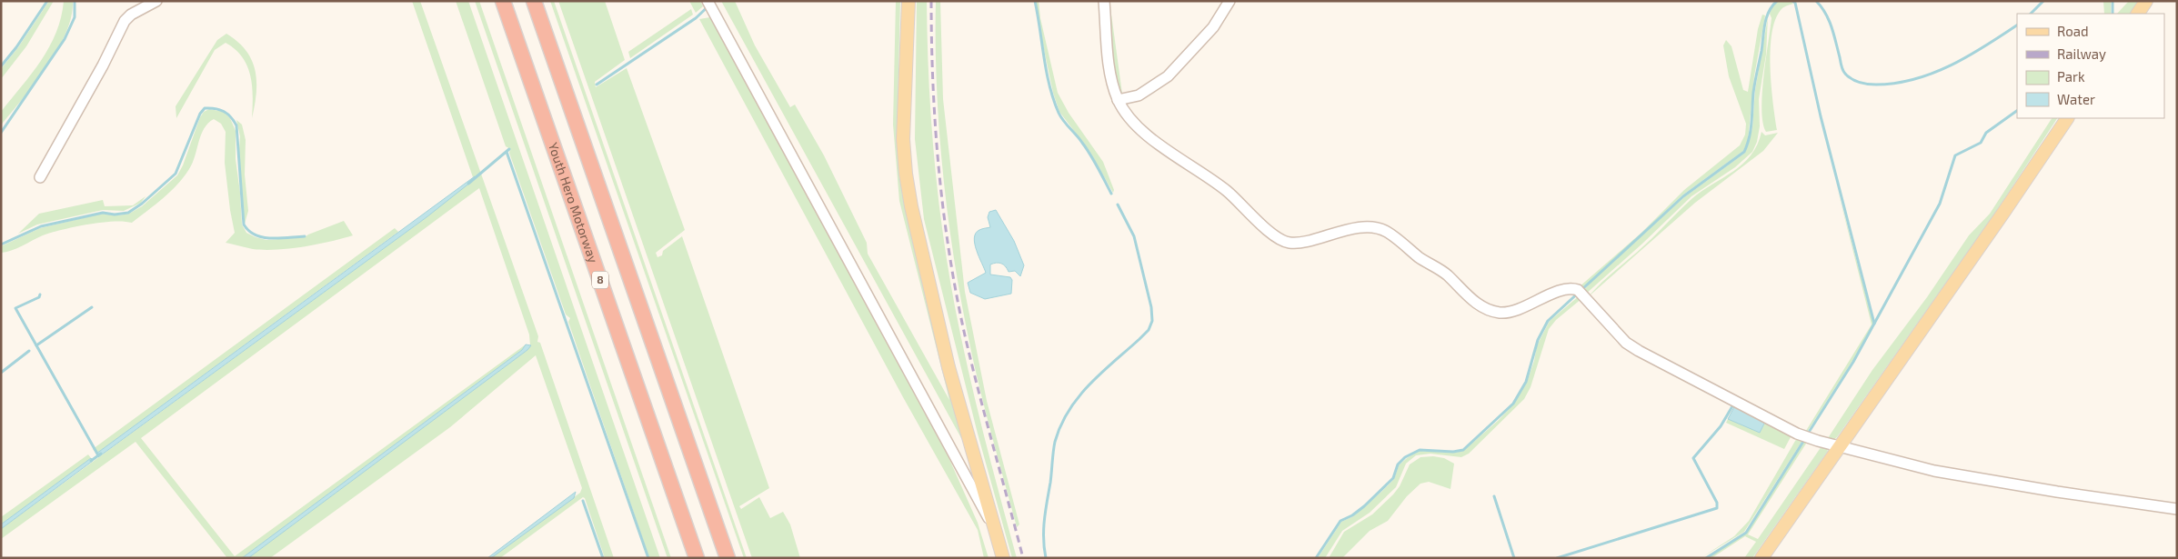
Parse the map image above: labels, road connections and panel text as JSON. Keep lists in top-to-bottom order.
{
  "streets": {
    "highway": ["Youth Hero Motorway", "8"]
  },
  "legend": [
    "Road",
    "Railway",
    "Park",
    "Water"
  ]
}
